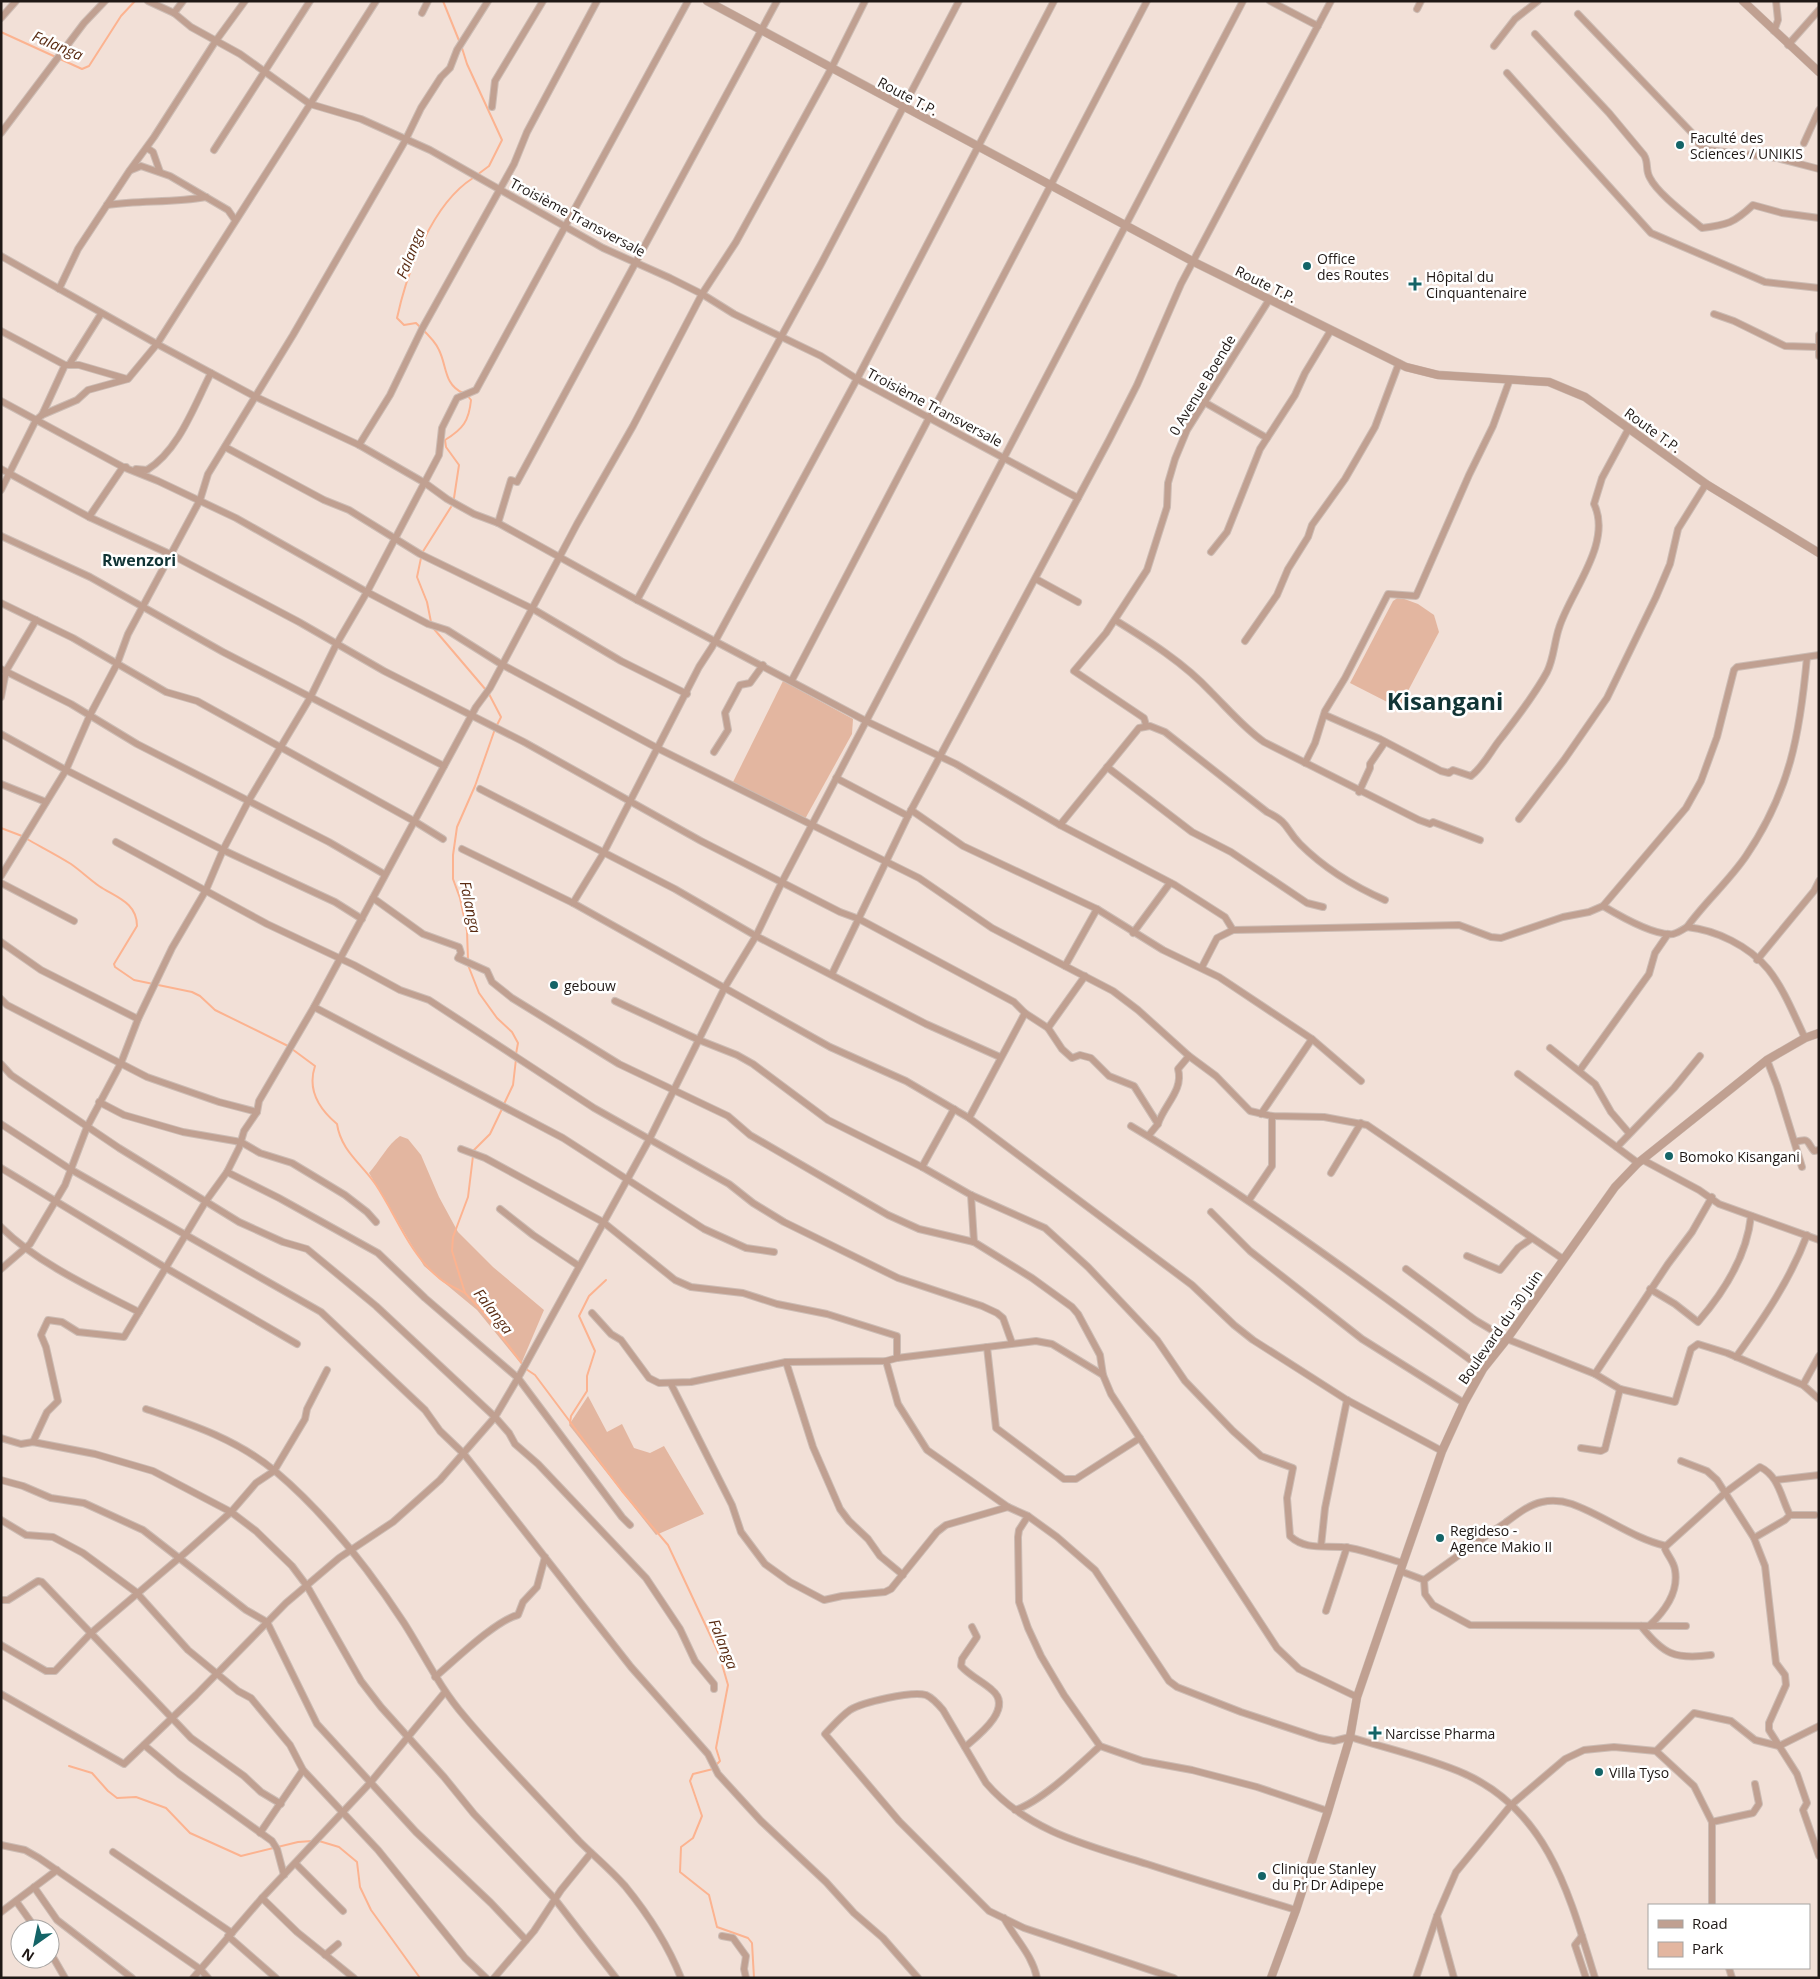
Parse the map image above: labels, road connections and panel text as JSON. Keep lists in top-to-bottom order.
{
  "streets": {
    "street": [
      "Route T.P.",
      "Troisième Transversale",
      "0 Avenue Boende",
      "Boulevard du 30 Juin"
    ]
  },
  "crossings": [
    ["Route T.P.", "0 Avenue Boende"]
  ],
  "districts": ["Rwenzori", "Kisangani"],
  "water": ["Falanga"],
  "places": {
    "other": [
      "Faculté des Sciences / UNIKIS",
      "Office des Routes",
      "gebouw",
      "Bomoko Kisangani",
      "Regideso - Agence Makio II",
      "Villa Tyso",
      "Clinique Stanley du Pr Dr Adipepe"
    ],
    "health": ["Hôpital du Cinquantenaire", "Narcisse Pharma"]
  },
  "legend": ["Road", "Park"],
  "north": "bottom left"
}
